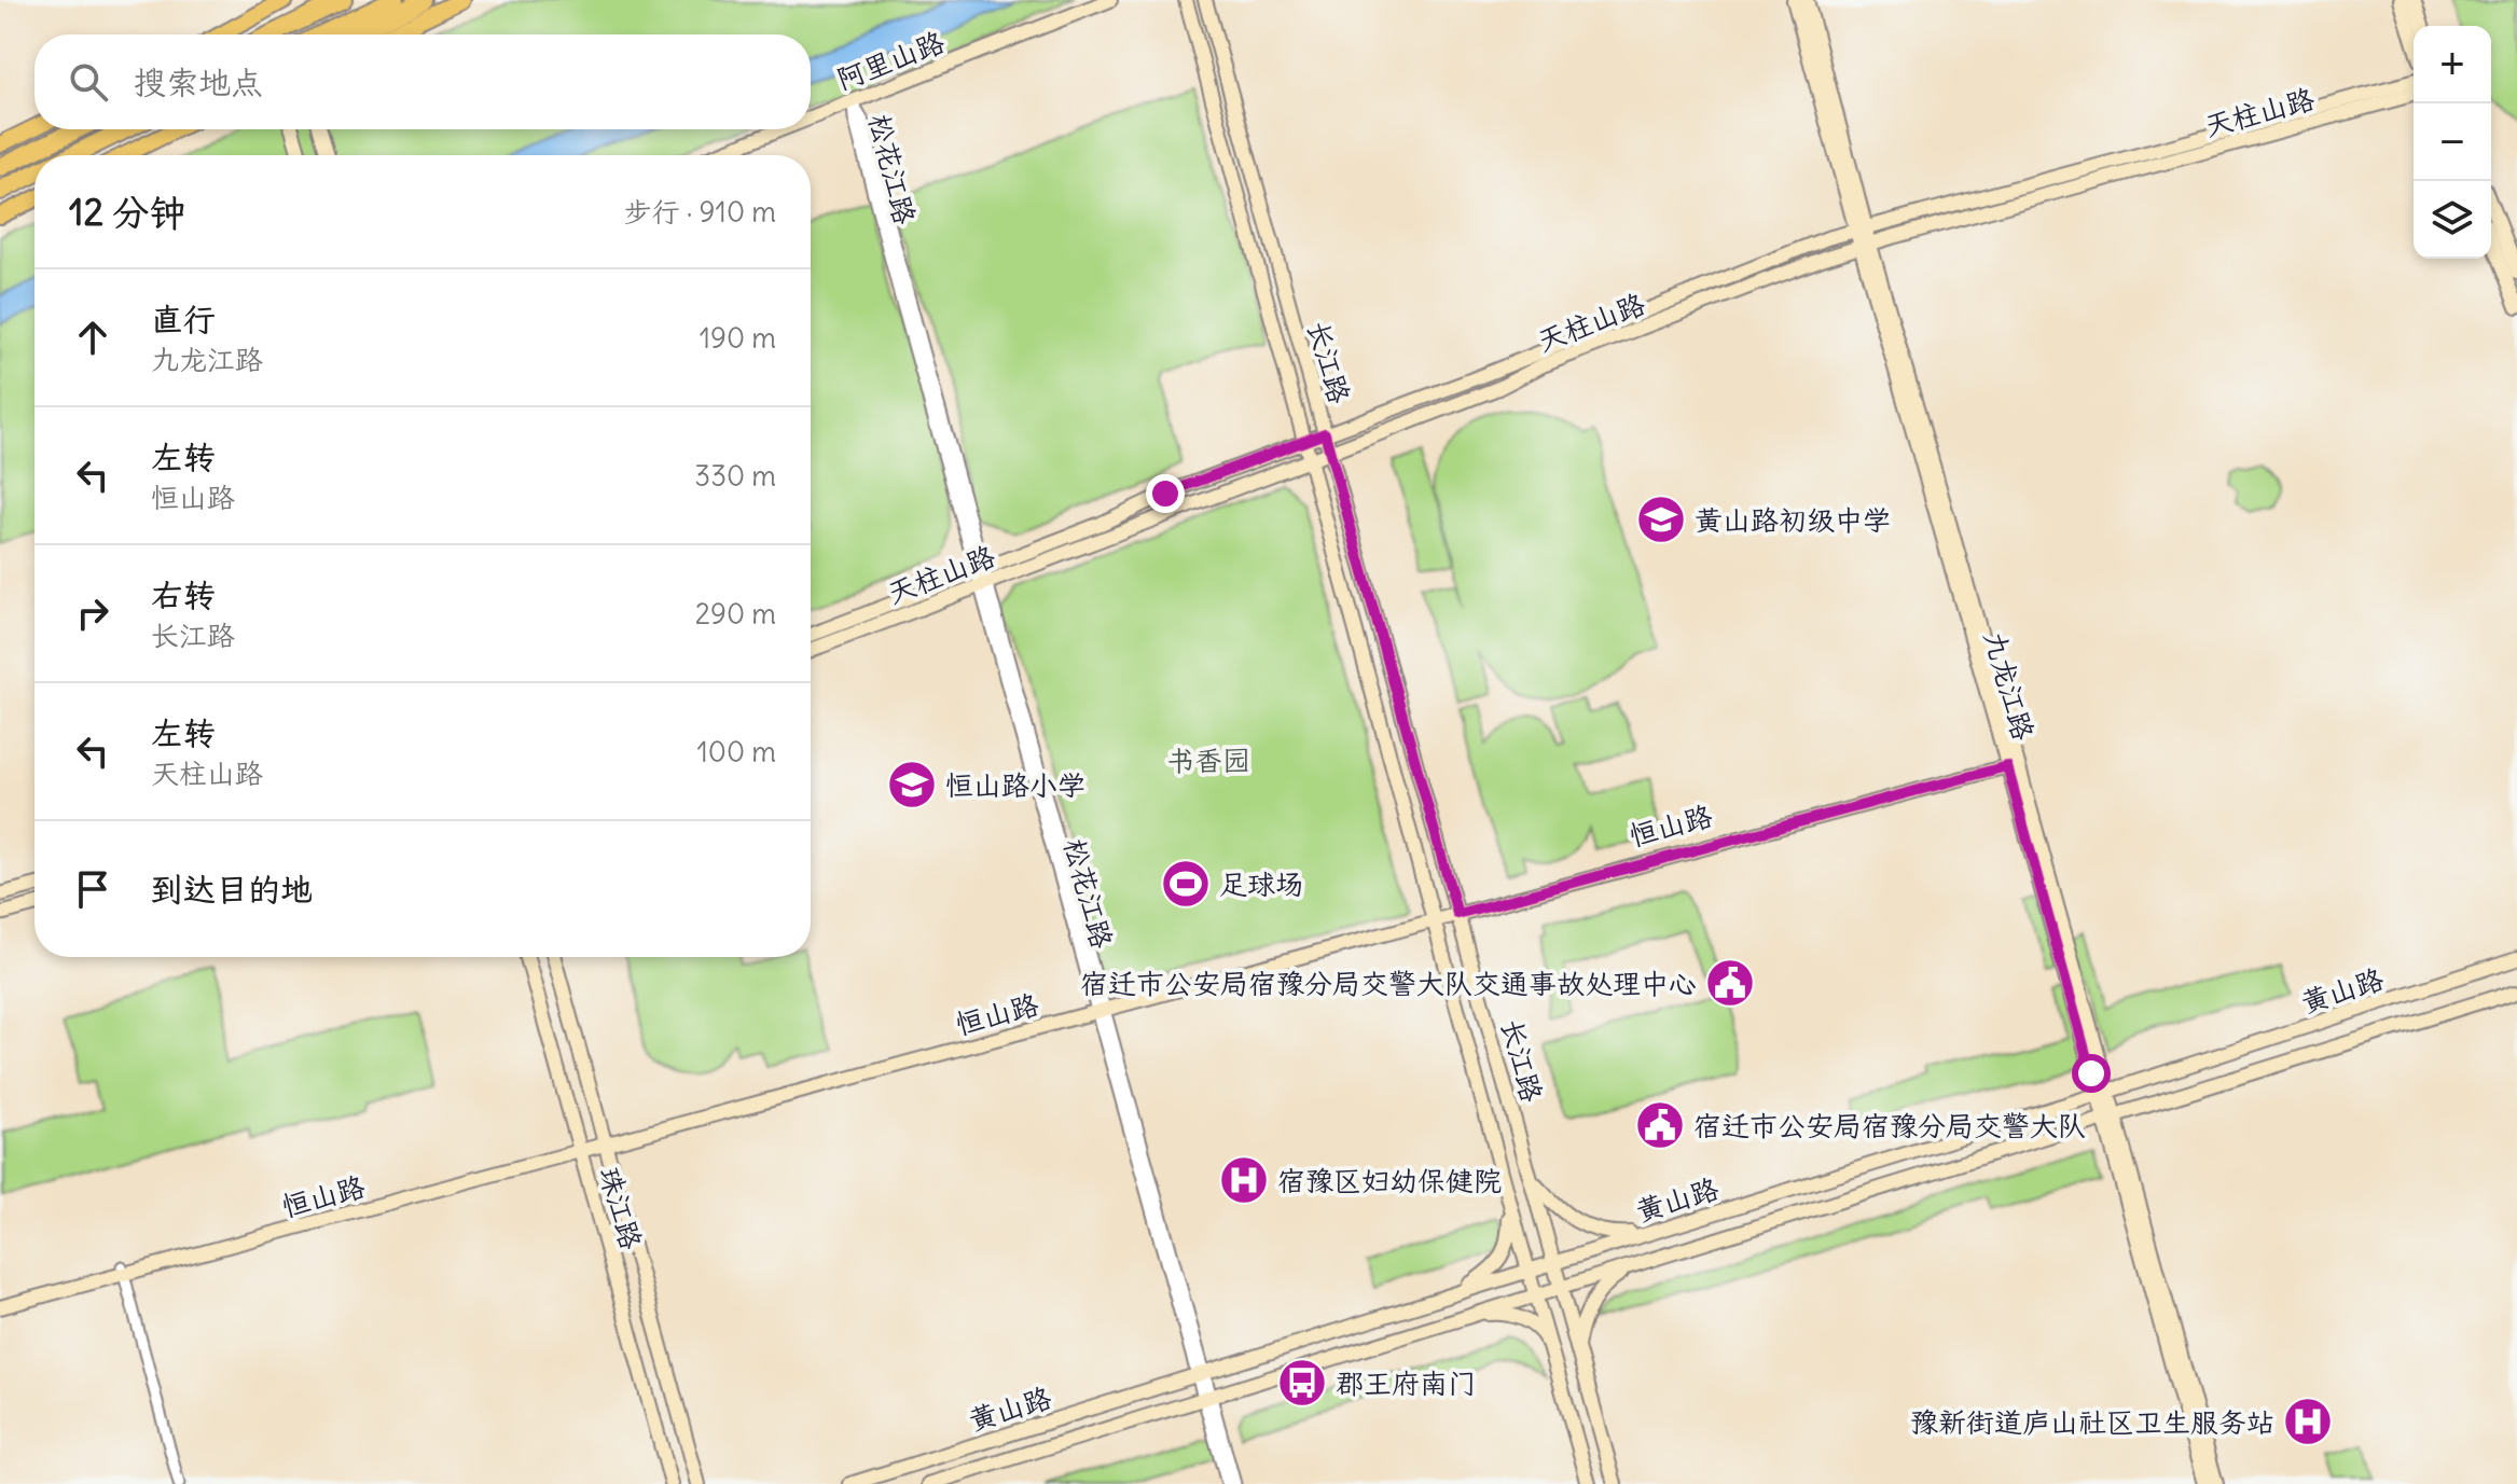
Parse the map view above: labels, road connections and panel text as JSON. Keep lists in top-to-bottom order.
{
  "streets": {
    "street": [
      "阿里山路",
      "天柱山路",
      "松花江路",
      "长江路",
      "九龙江路",
      "恒山路",
      "黄山路",
      "珠江路"
    ]
  },
  "crossings": [
    ["阿里山路", "松花江路"],
    ["天柱山路", "松花江路"],
    ["天柱山路", "长江路"],
    ["天柱山路", "九龙江路"],
    ["松花江路", "恒山路"],
    ["松花江路", "黄山路"],
    ["长江路", "恒山路"],
    ["长江路", "黄山路"],
    ["九龙江路", "恒山路"],
    ["九龙江路", "黄山路"],
    ["恒山路", "珠江路"]
  ],
  "parks": ["书香园"],
  "places": {
    "school or university": ["黄山路初级中学", "恒山路小学"],
    "sports": ["足球场"],
    "public building": ["宿迁市公安局宿豫分局交警大队交通事故处理中心", "宿迁市公安局宿豫分局交警大队"],
    "hospital": ["宿豫区妇幼保健院", "豫新街道庐山社区卫生服务站"],
    "bus stop": ["郡王府南门"]
  },
  "page": {
    "map_buttons": ["+", "−"],
    "search": "搜索地点",
    "heading": ["12 分钟", "步行 · 910 m"],
    "list": [
      ["直行", "九龙江路", "190 m"],
      ["左转", "恒山路", "330 m"],
      ["右转", "长江路", "290 m"],
      ["左转", "天柱山路", "100 m"],
      "到达目的地"
    ]
  }
}
